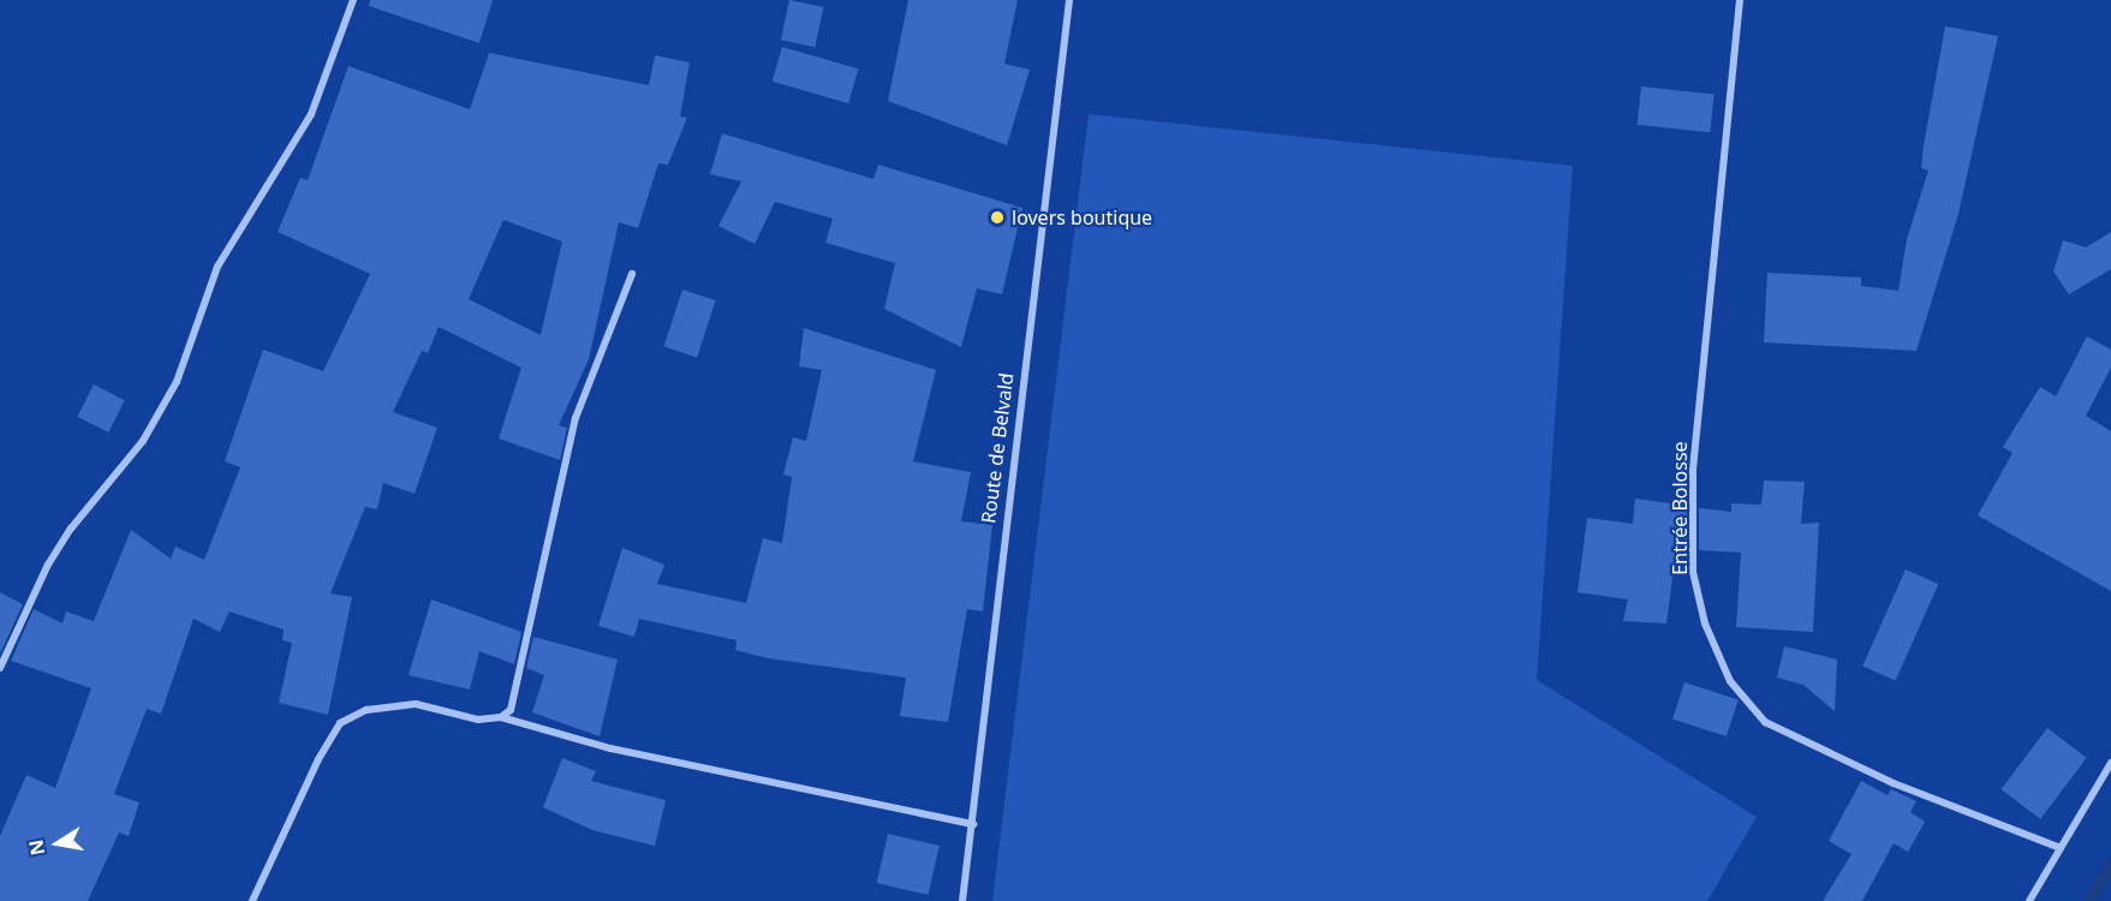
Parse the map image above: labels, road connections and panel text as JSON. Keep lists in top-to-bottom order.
{
  "streets": {
    "street": ["Route de Belvald", "Entrée Bolosse"]
  },
  "places": ["lovers boutique"],
  "north": "left"
}
